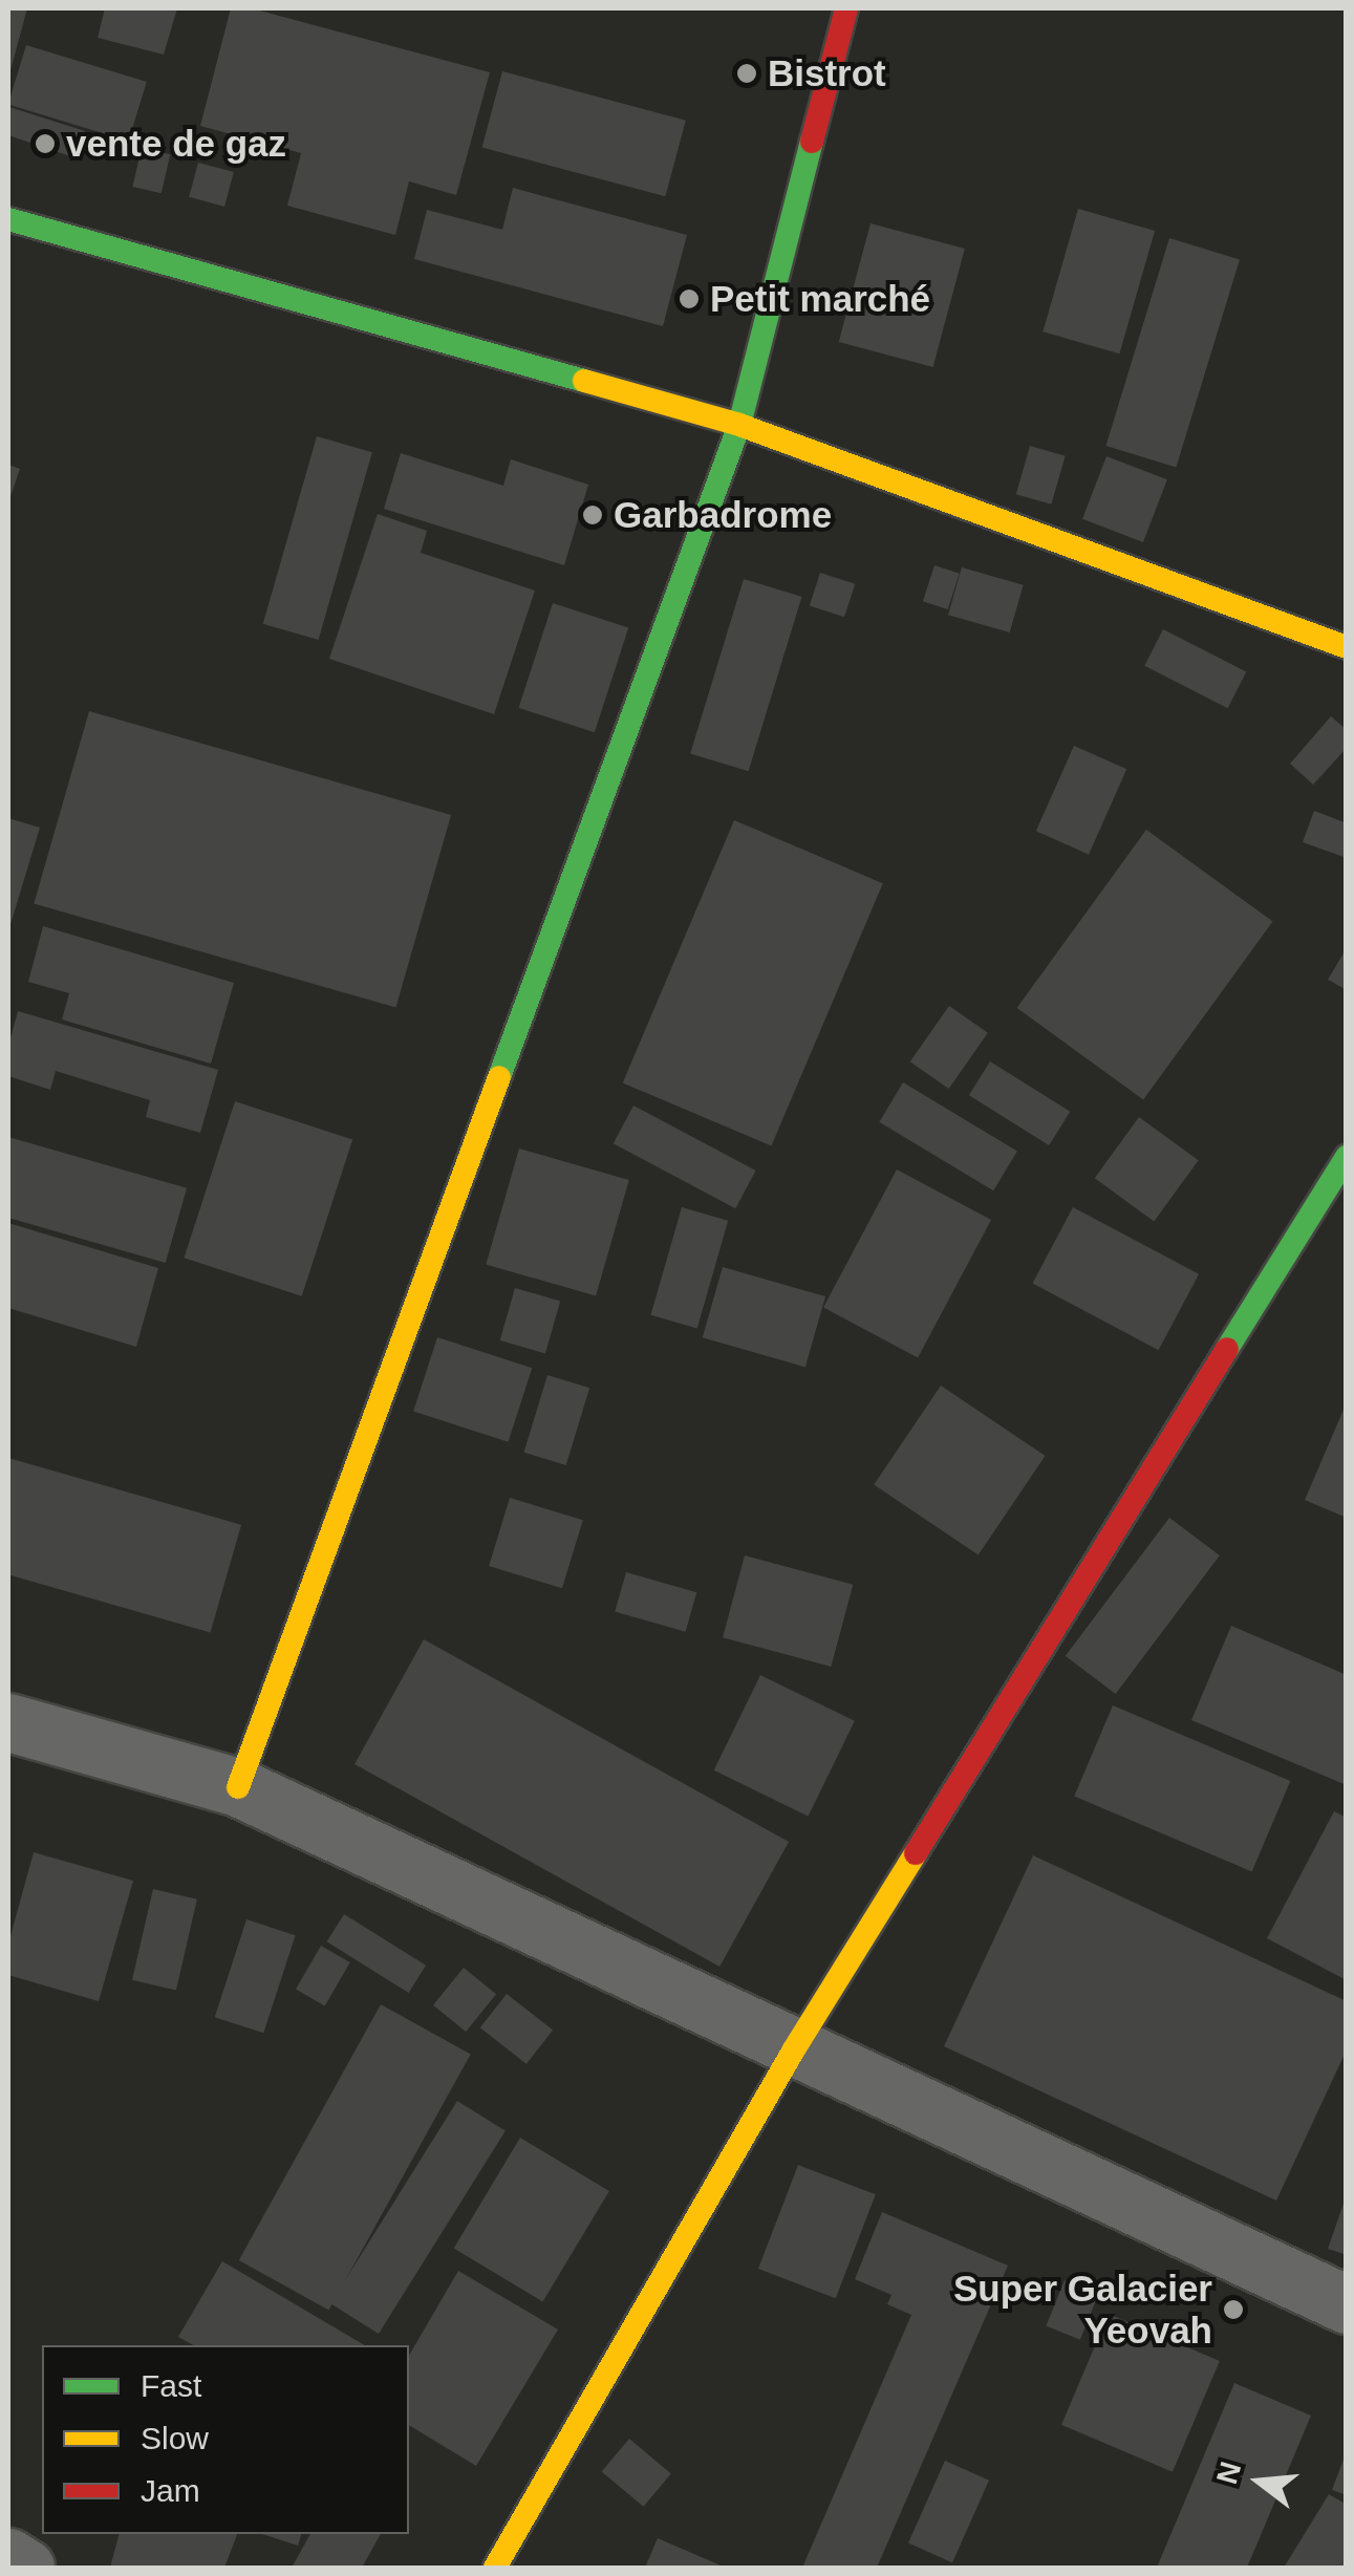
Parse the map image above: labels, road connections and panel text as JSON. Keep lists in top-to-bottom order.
{
  "places": [
    "Bistrot",
    "vente de gaz",
    "Petit marché",
    "Garbadrome",
    "Super Galacier Yeovah"
  ],
  "legend": ["Fast", "Slow", "Jam"],
  "north": "left"
}
